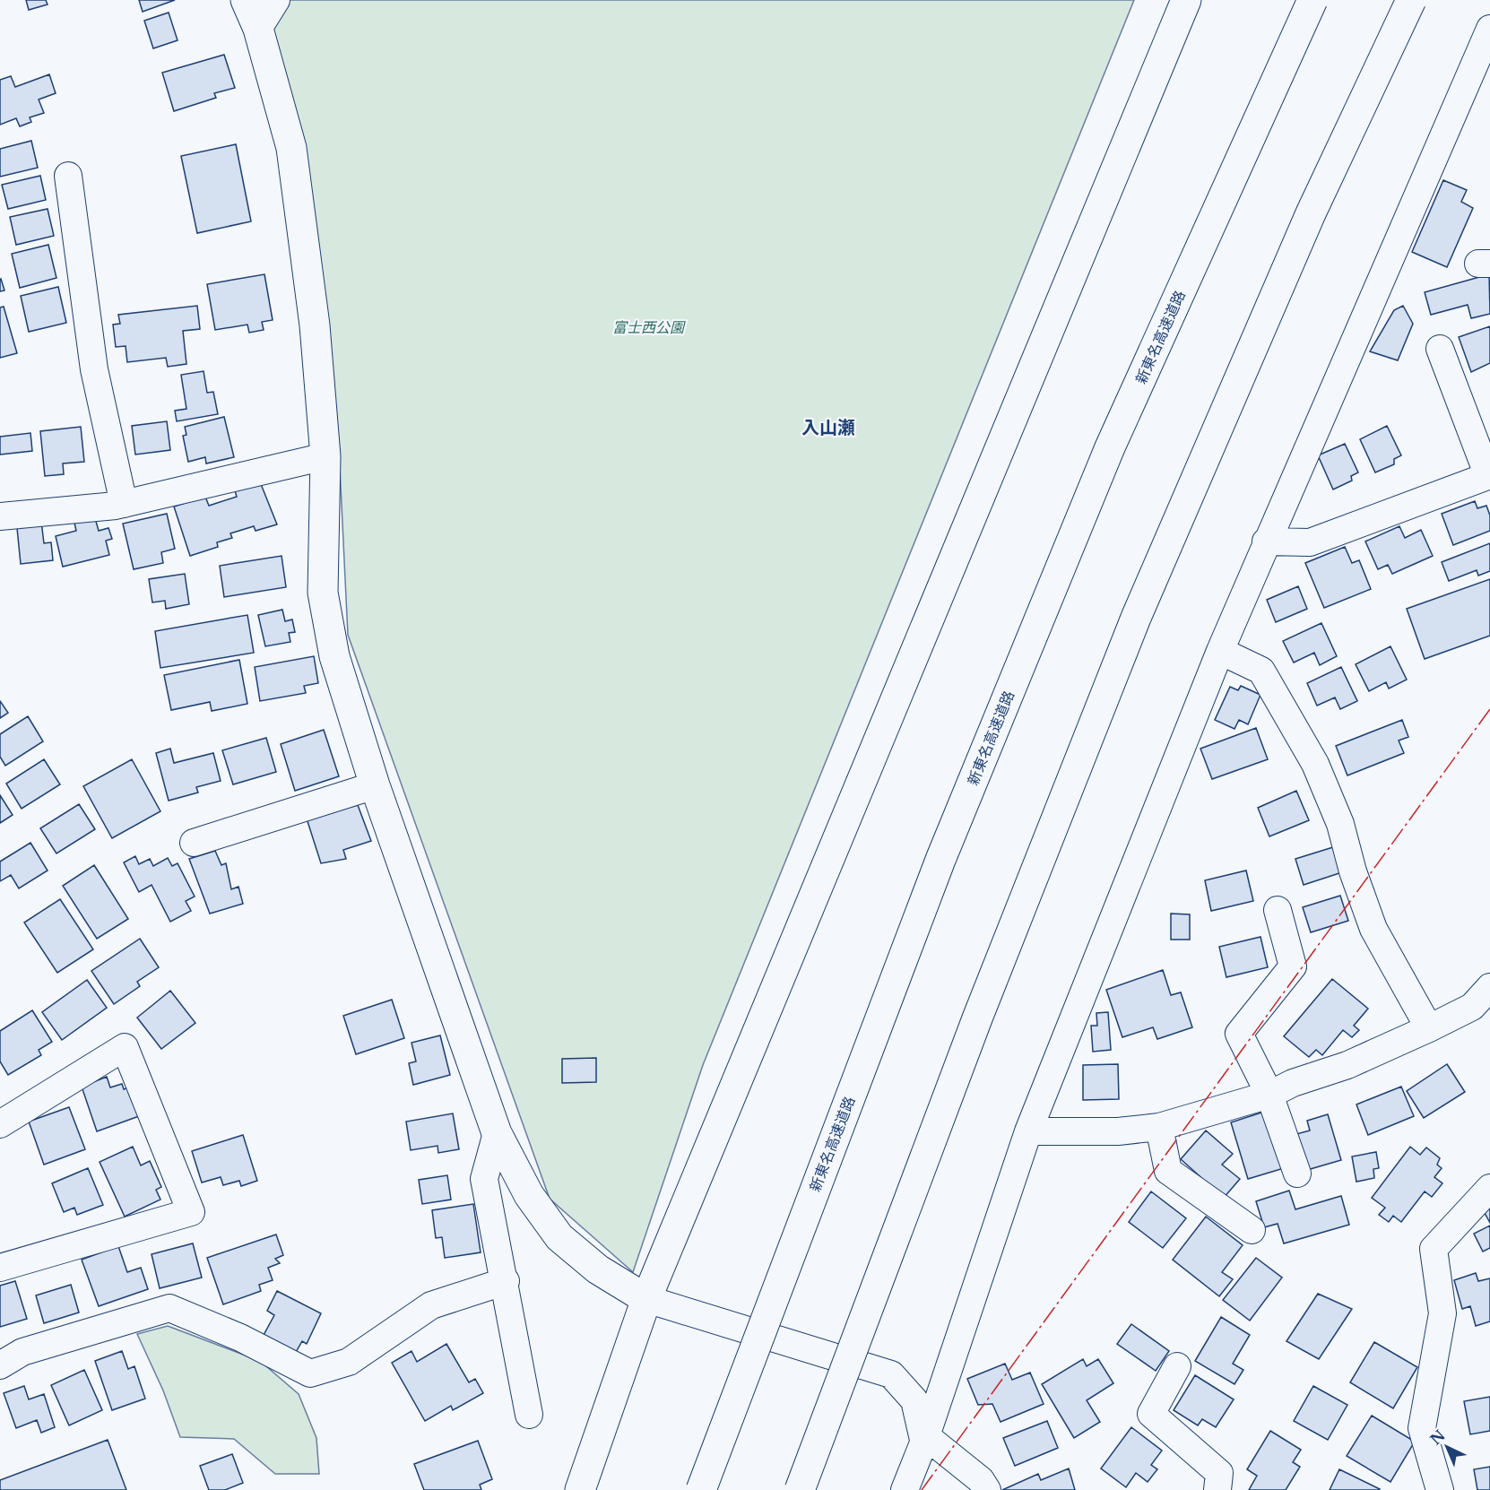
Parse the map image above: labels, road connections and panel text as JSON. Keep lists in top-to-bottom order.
{
  "streets": {
    "main road": ["新東名高速道路"]
  },
  "districts": ["入山瀬"],
  "parks": ["富士西公園"],
  "north": "top left"
}
